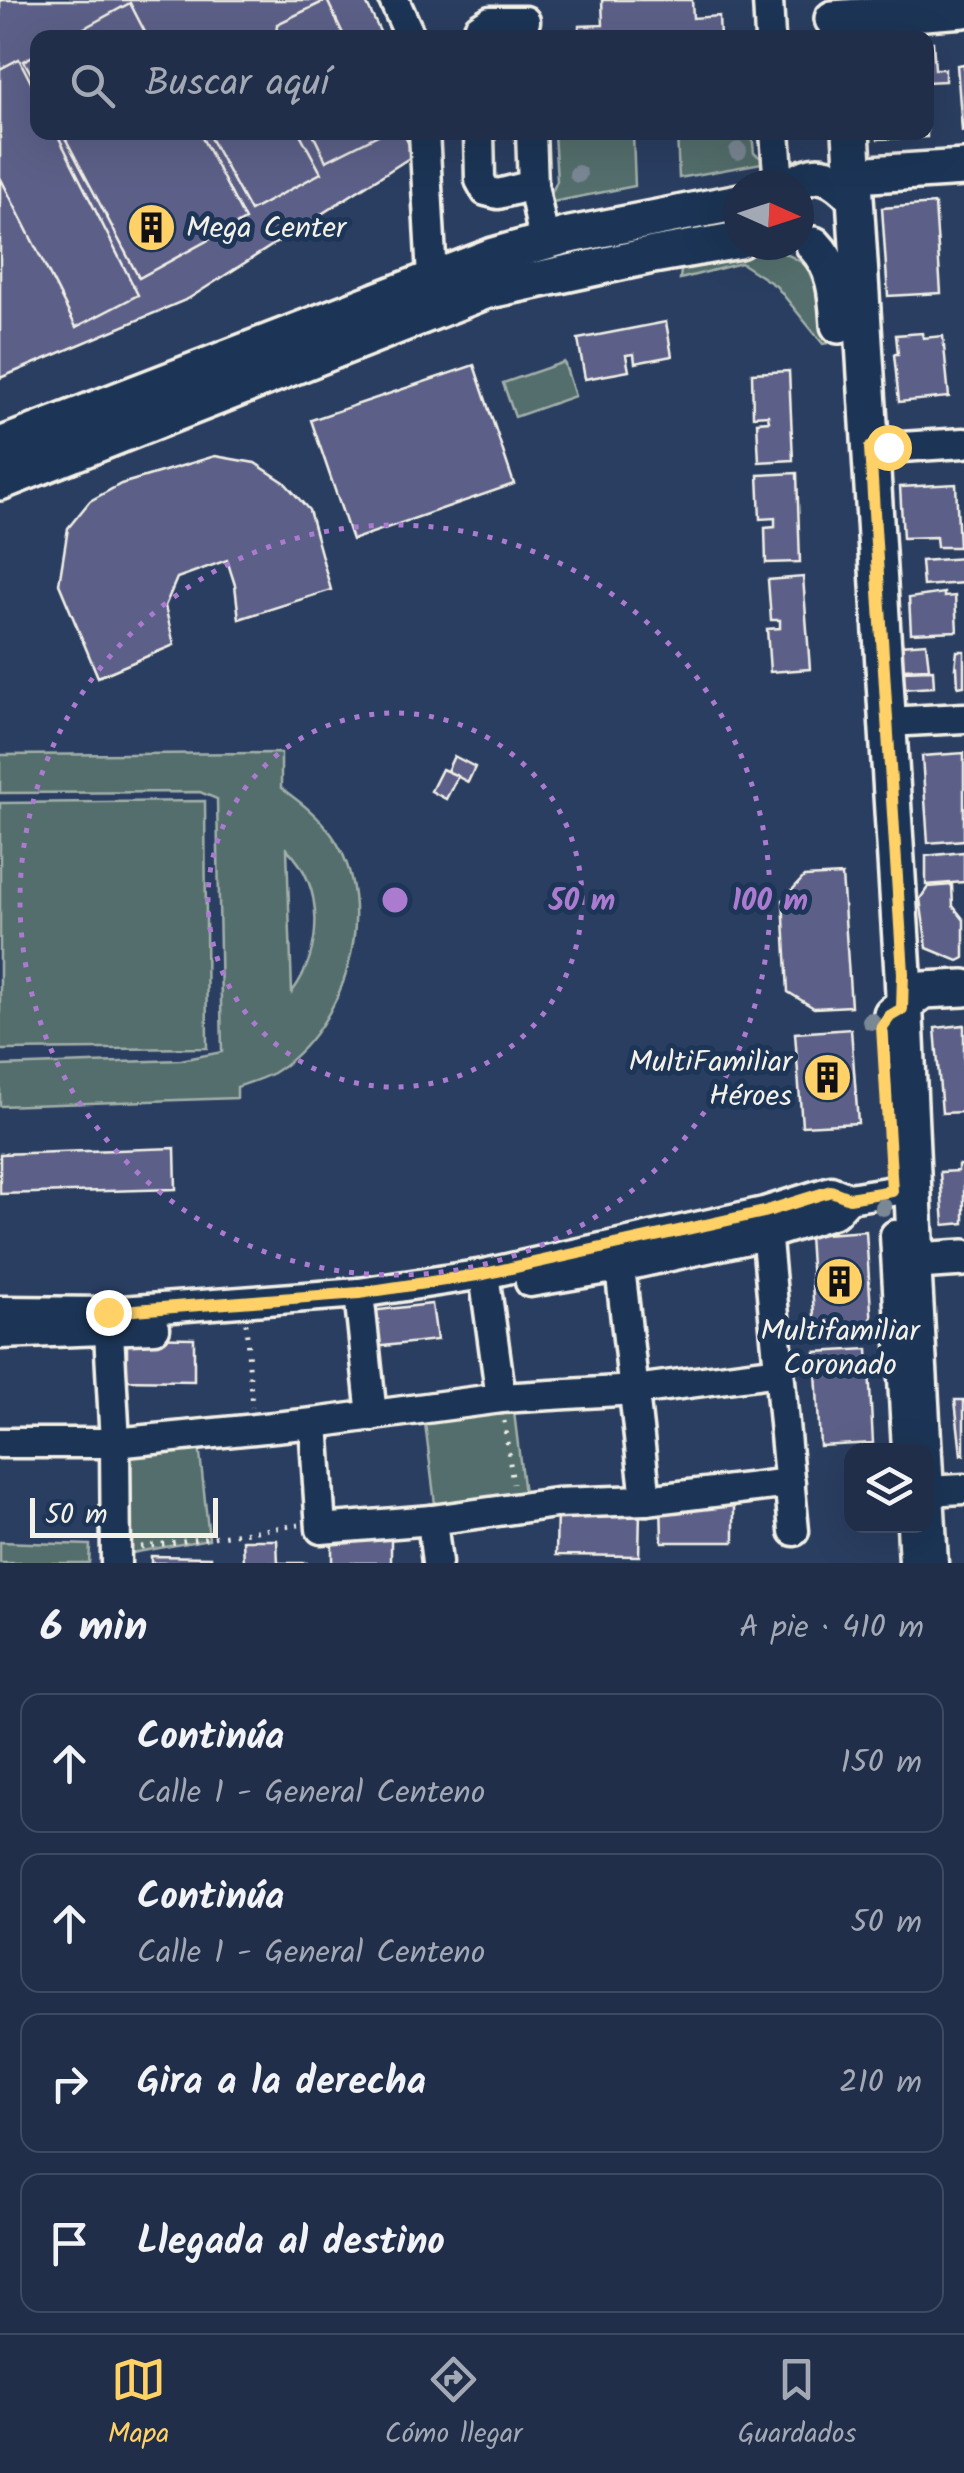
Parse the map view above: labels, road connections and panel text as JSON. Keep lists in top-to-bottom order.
{
  "places": {
    "building": ["Mega Center", "MultiFamiliar Héroes", "Multifamiliar Coronado"]
  },
  "scale_bar": "50 m",
  "north": "right",
  "page": {
    "search": "Buscar aquí",
    "scale": "50 m",
    "heading": ["6 min", "A pie · 410 m"],
    "list": [
      ["Continúa", "Calle 1 - General Centeno", "150 m"],
      ["Continúa", "Calle 1 - General Centeno", "50 m"],
      ["Gira a la derecha", "210 m"],
      "Llegada al destino"
    ],
    "nav": ["Mapa", "Cómo llegar", "Guardados"]
  },
  "rings": ["50 m", "100 m"]
}
